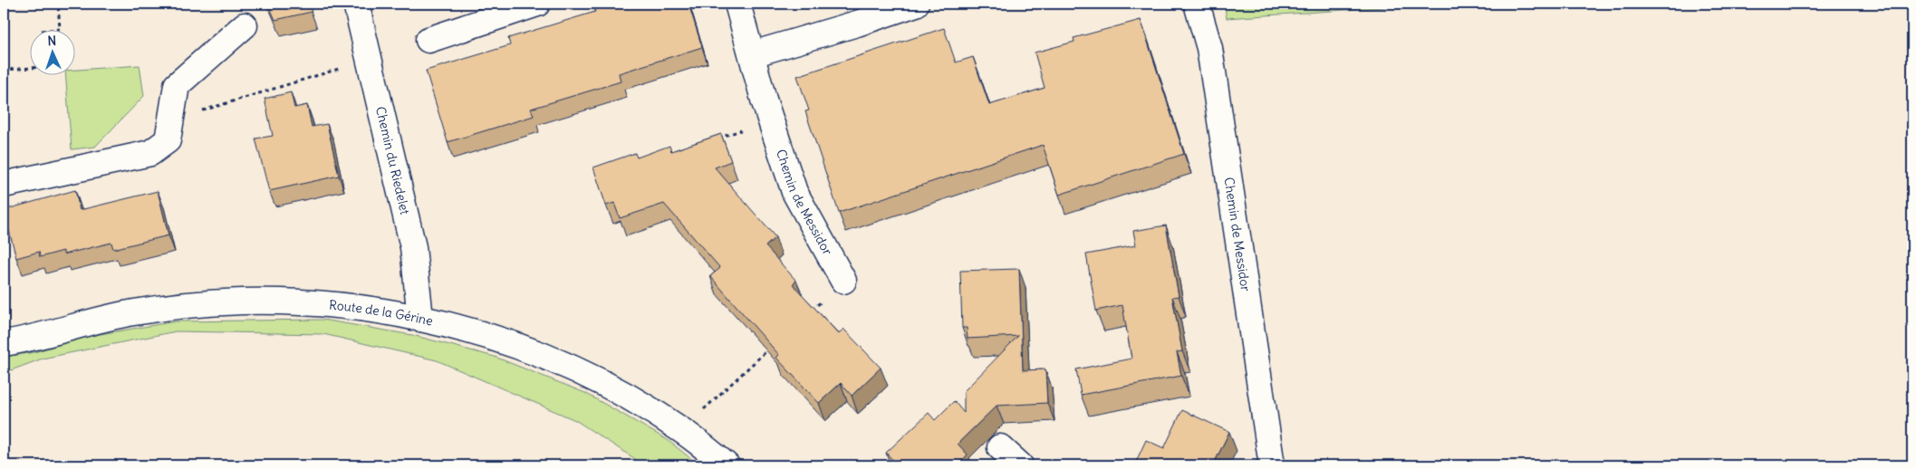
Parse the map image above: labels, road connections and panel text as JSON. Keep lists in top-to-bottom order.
{
  "streets": {
    "street": ["Chemin du Riedelet", "Chemin de Messidor", "Route de la Gérine"]
  },
  "crossings": [
    ["Chemin du Riedelet", "Route de la Gérine"]
  ],
  "north": "top"
}
